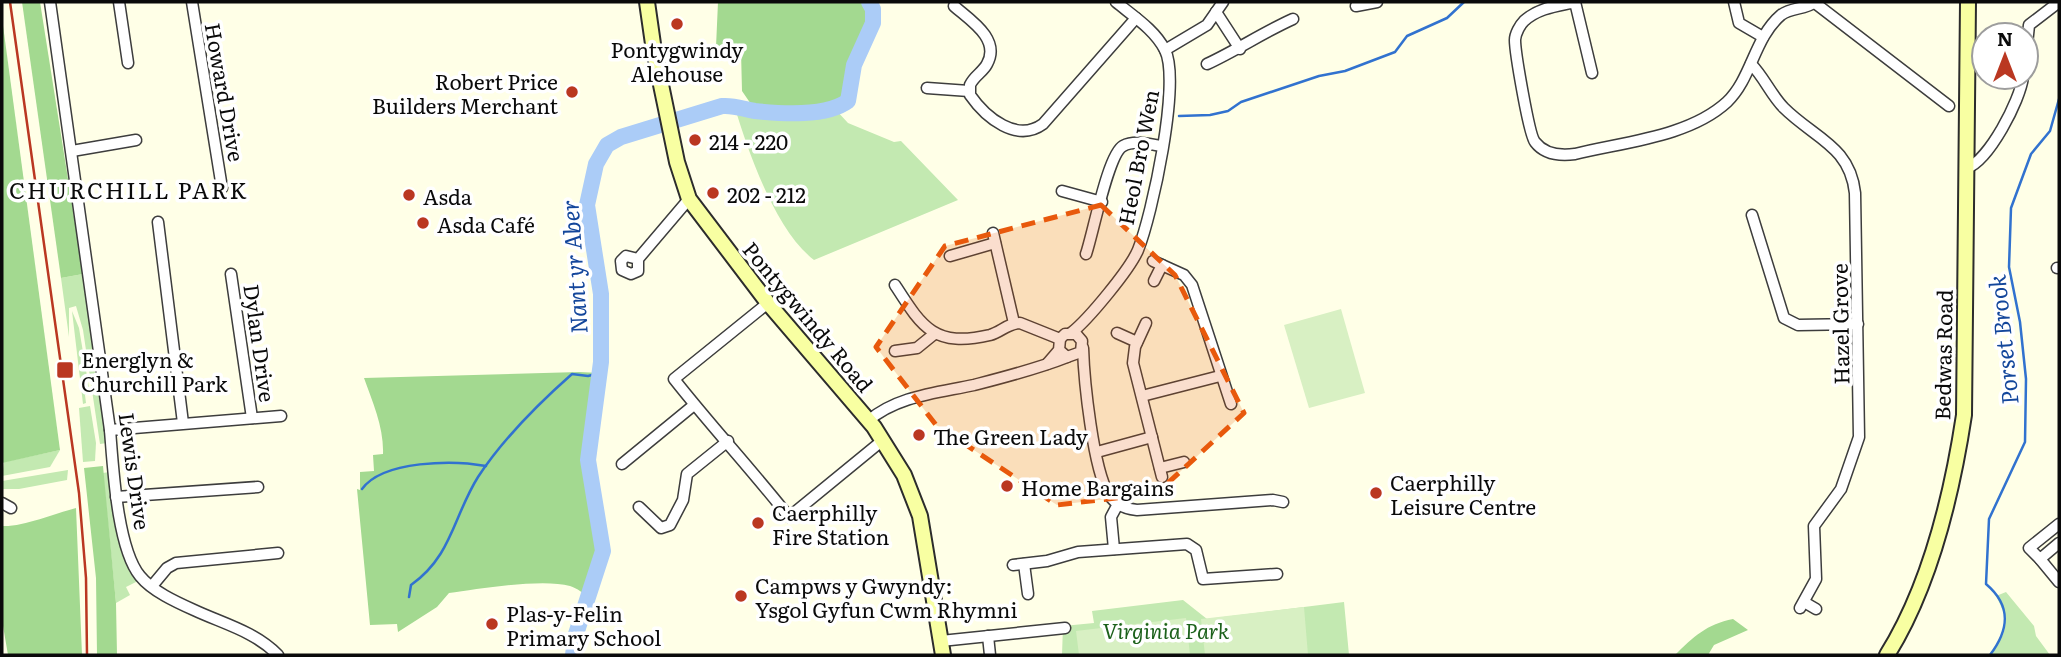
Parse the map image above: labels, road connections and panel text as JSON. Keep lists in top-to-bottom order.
{
  "streets": {
    "main road": ["Pontygwindy Road", "Bedwas Road"],
    "street": [
      "Howard Drive",
      "Heol Bro Wen",
      "Hazel Grove",
      "Dylan Drive",
      "Lewis Drive"
    ]
  },
  "crossings": [
    ["Heol Bro Wen", "Pontygwindy Road"]
  ],
  "districts": ["CHURCHILL PARK"],
  "water": ["Nant yr Aber", "Porset Brook"],
  "parks": ["Virginia Park"],
  "places": {
    "other": [
      "Pontygwindy Alehouse",
      "Robert Price Builders Merchant",
      "214 - 220",
      "202 - 212",
      "Asda",
      "Asda Café",
      "The Green Lady",
      "Home Bargains",
      "Caerphilly Leisure Centre",
      "Caerphilly Fire Station",
      "Campws y Gwyndy: Ysgol Gyfun Cwm Rhymni",
      "Plas-y-Felin Primary School"
    ],
    "transit": ["Energlyn & Churchill Park"]
  },
  "north": "top"
}
